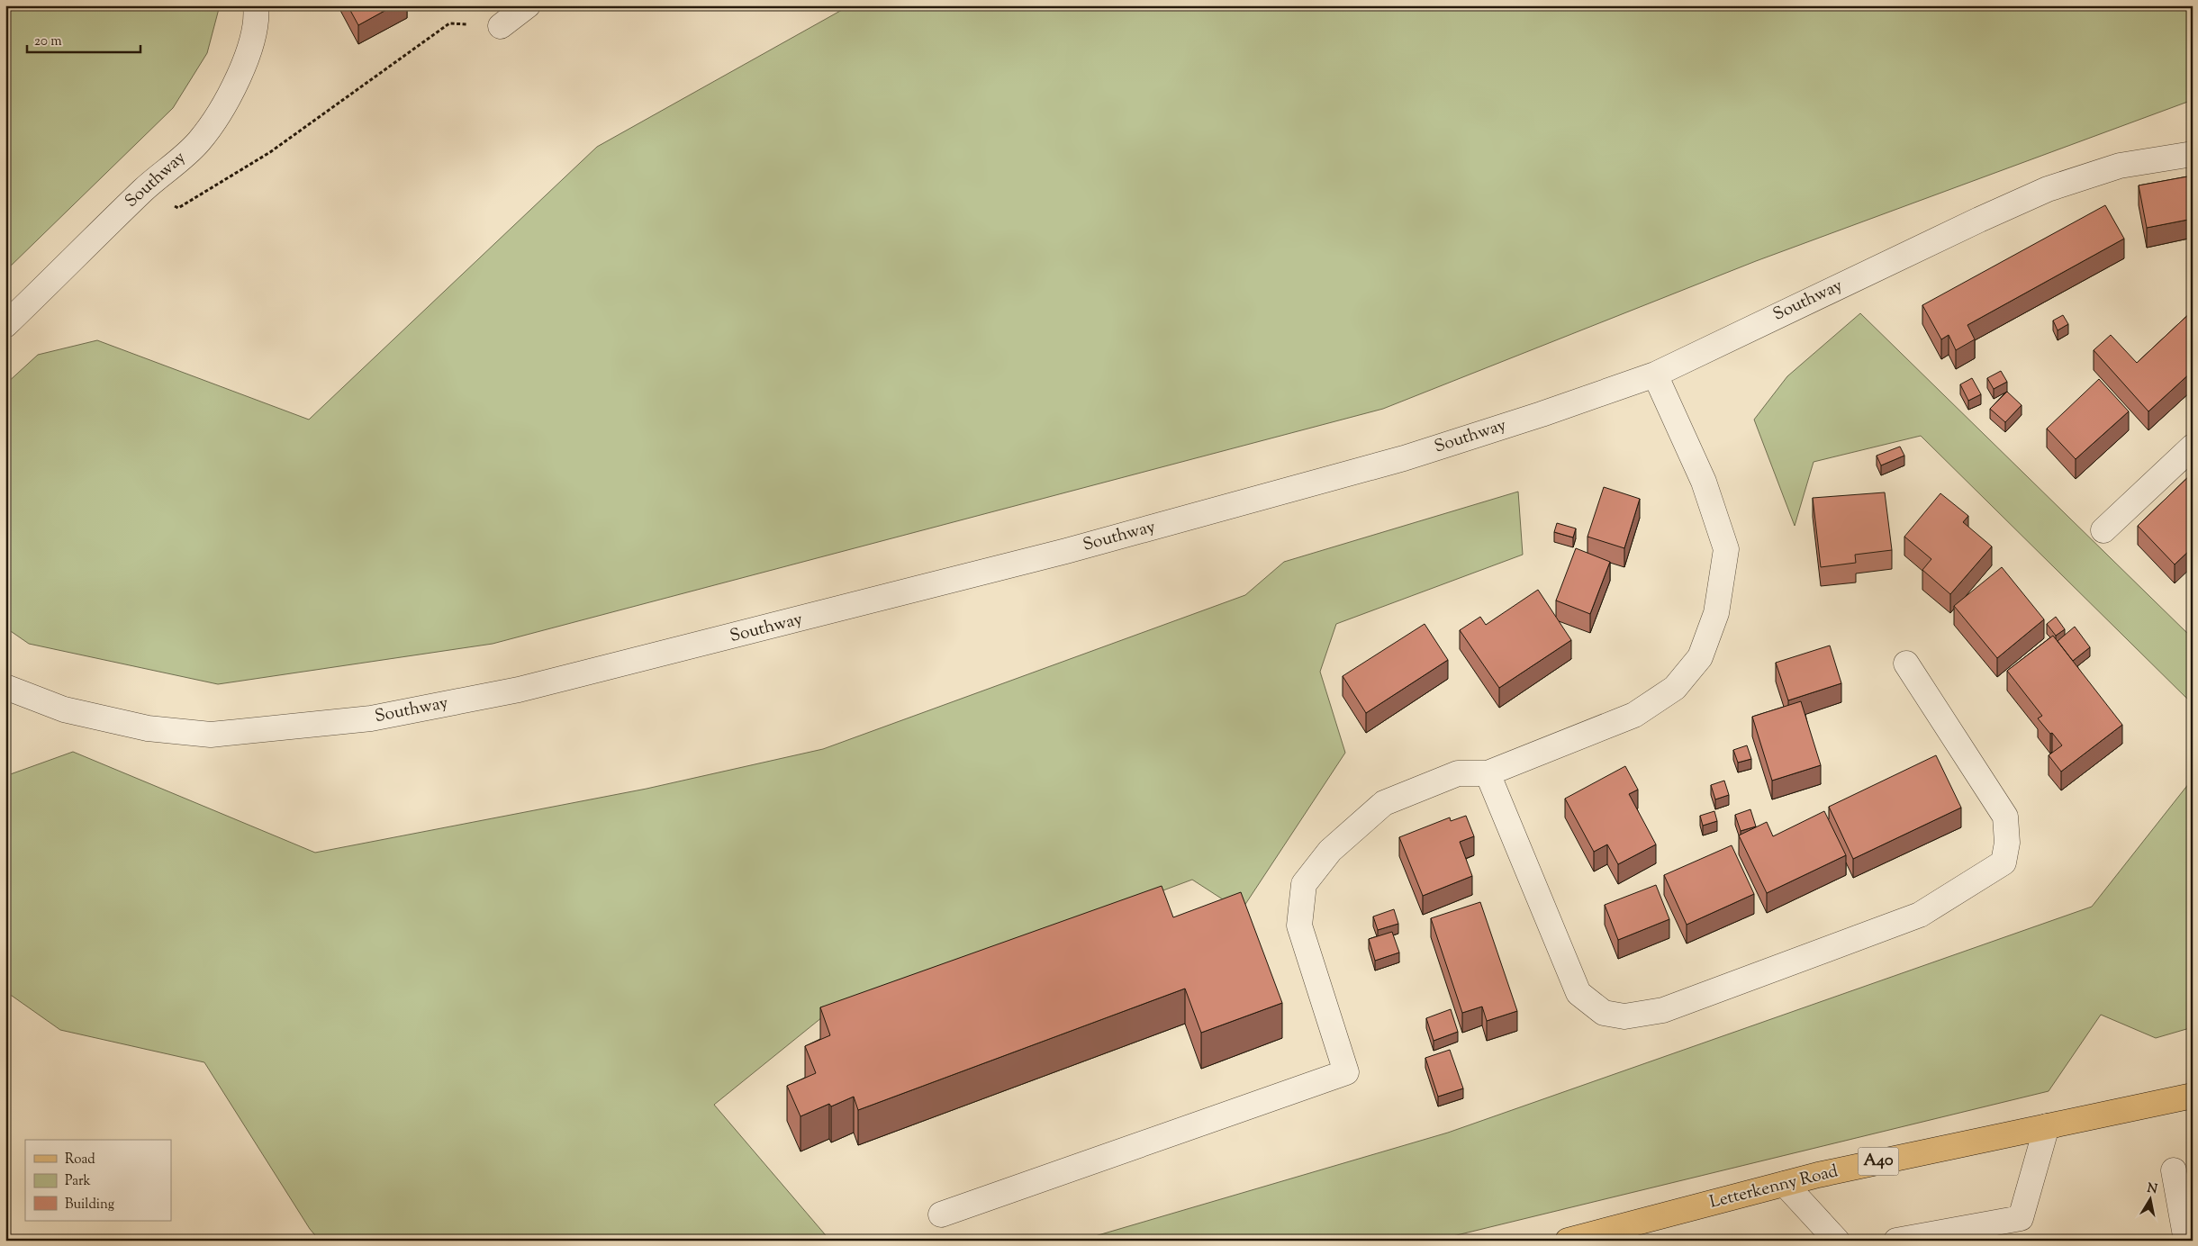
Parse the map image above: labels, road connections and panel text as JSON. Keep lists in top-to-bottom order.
{
  "streets": {
    "main road": ["A40", "Letterkenny Road"],
    "street": ["Southway"]
  },
  "legend": ["Road", "Park", "Building"],
  "scale_bar": "20 m",
  "north": "top"
}
